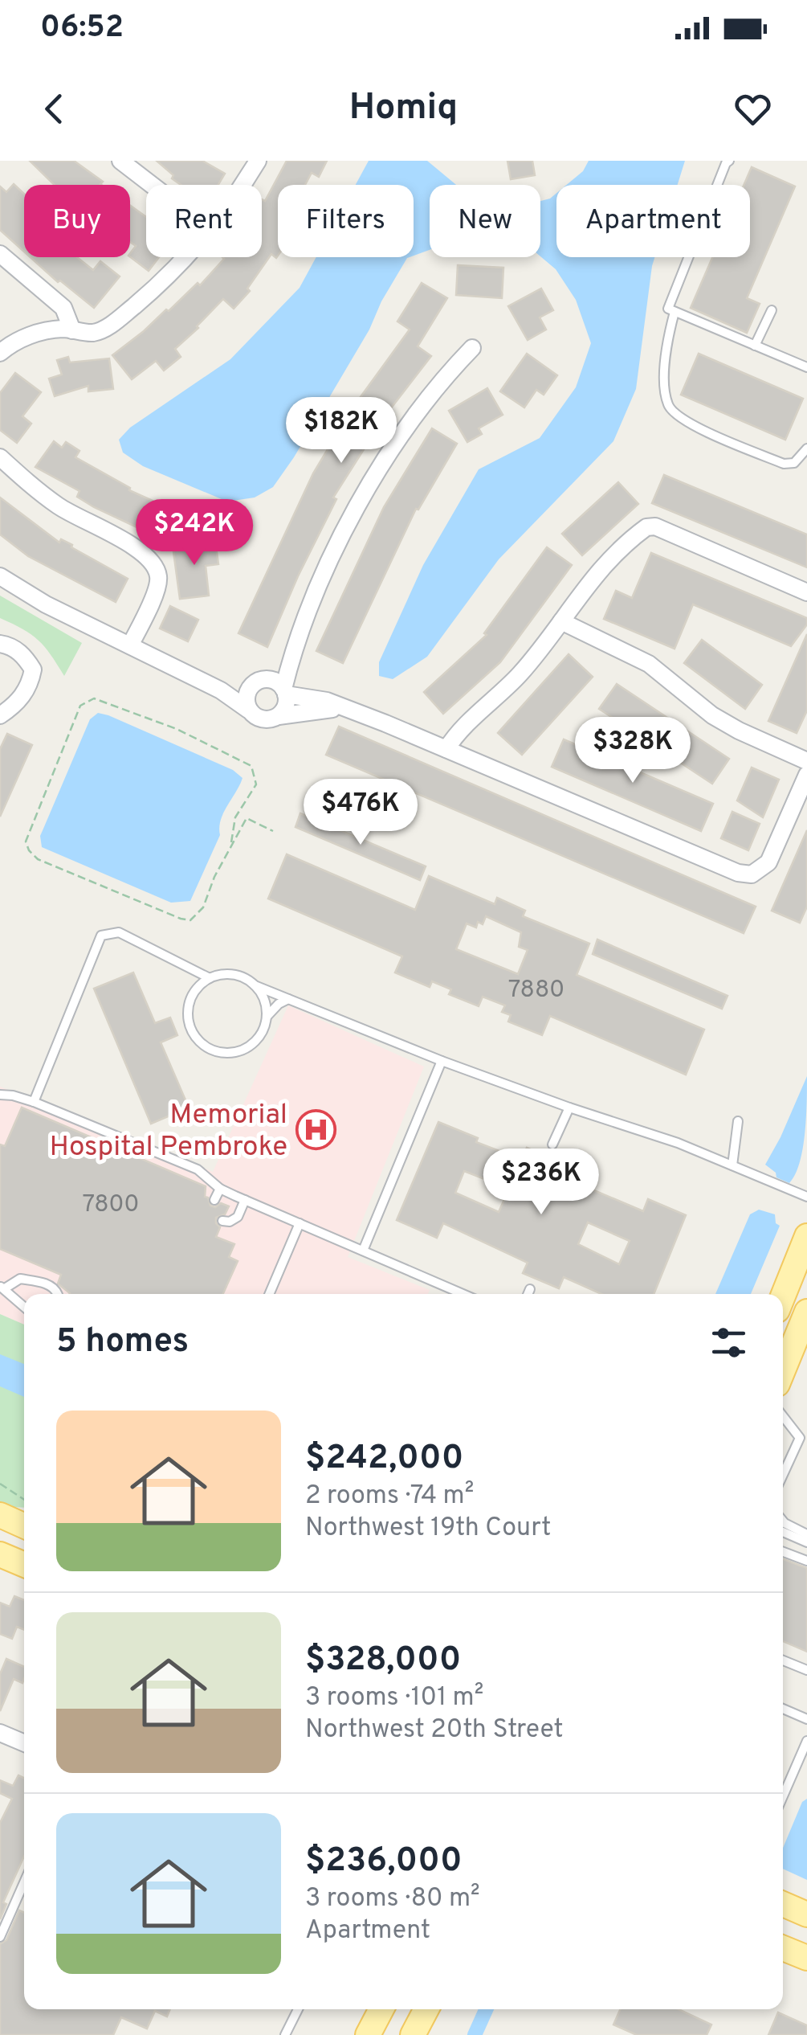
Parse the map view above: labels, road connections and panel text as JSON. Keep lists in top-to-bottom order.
{
  "places": {
    "hospital": ["Memorial Hospital Pembroke"]
  },
  "house_numbers": ["7880", "7800"],
  "page": {
    "status": "06:52",
    "header": "Homiq",
    "chip": [
      "Buy",
      "Rent",
      "Filters",
      "New",
      "Apartment"
    ],
    "price": [
      "$182K",
      "$242K",
      "$328K",
      "$476K",
      "$236K"
    ],
    "heading": "5 homes",
    "list": [
      {
        "name": "$242,000",
        "note": "2 rooms · 74 m² · Northwest 19th Court"
      },
      {
        "name": "$328,000",
        "note": "3 rooms · 101 m² · Northwest 20th Street"
      },
      {
        "name": "$236,000",
        "note": "3 rooms · 80 m² · Apartment"
      }
    ]
  }
}
